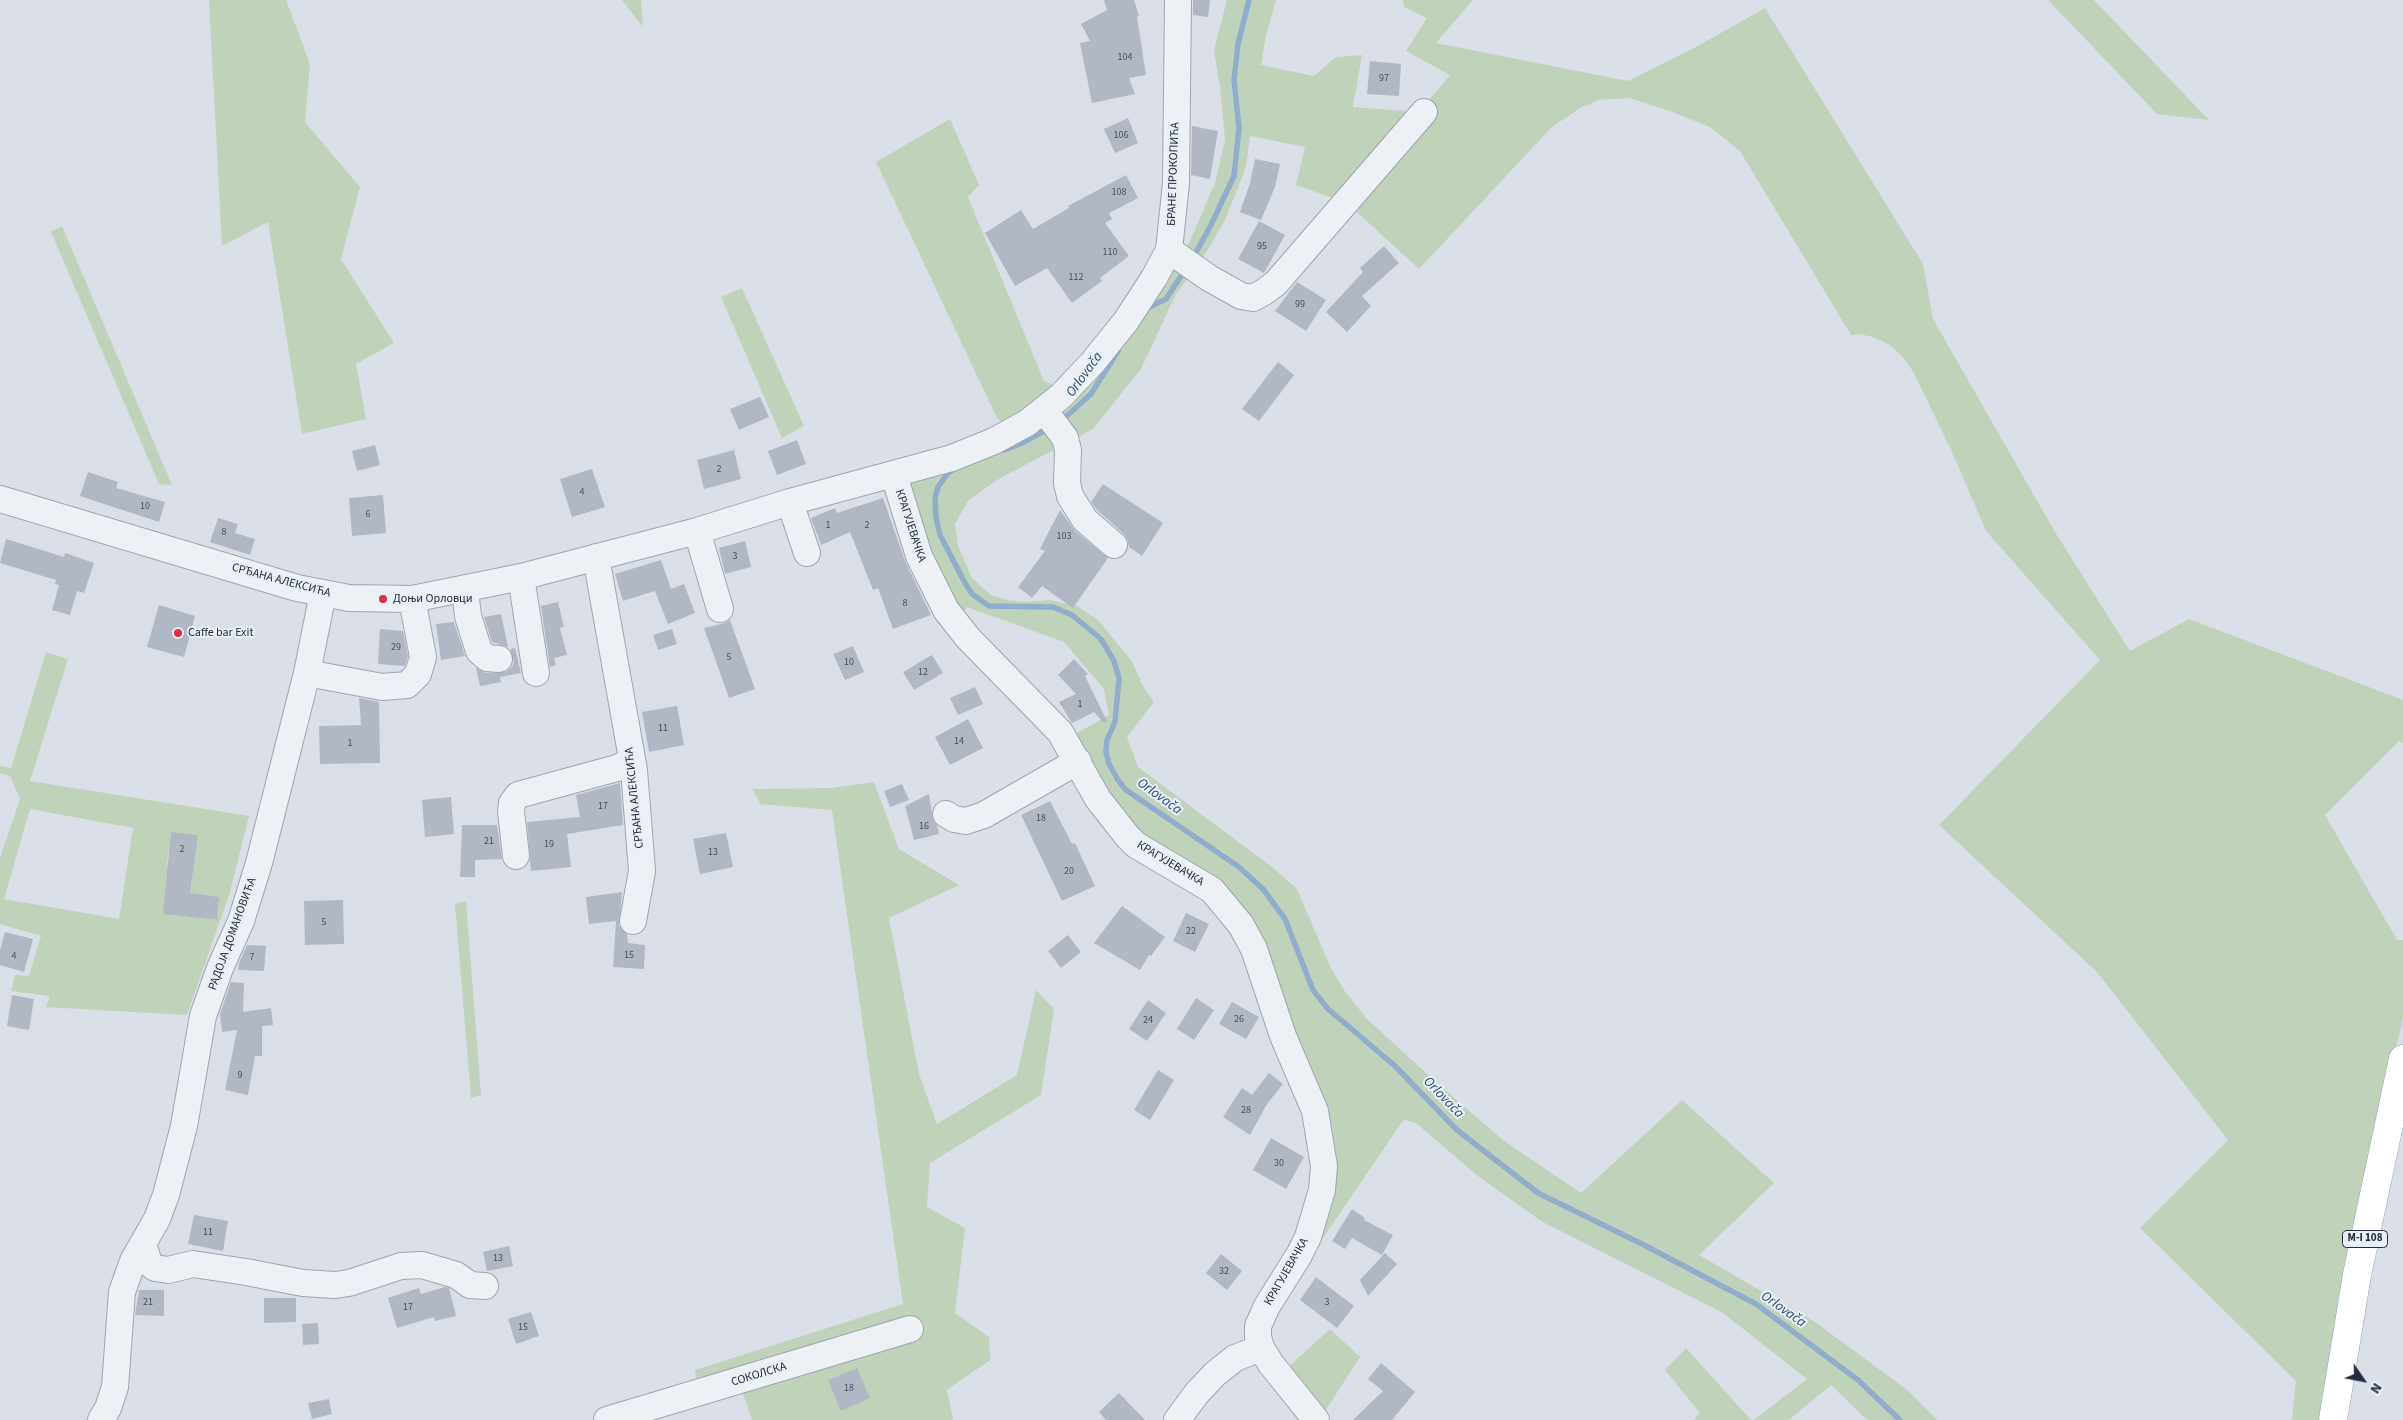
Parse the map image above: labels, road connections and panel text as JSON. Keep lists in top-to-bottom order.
{
  "streets": {
    "main road": ["M-I 108"],
    "street": [
      "БРАНЕ ПРОКОПИЋА",
      "КРАГУЈЕВАЧКА",
      "СРЂАНА АЛЕКСИЋА",
      "РАДОЈА ДОМАНОВИЋА",
      "СОКОЛСКА"
    ]
  },
  "crossings": [
    ["БРАНЕ ПРОКОПИЋА", "КРАГУЈЕВАЧКА"],
    ["БРАНЕ ПРОКОПИЋА", "СРЂАНА АЛЕКСИЋА"],
    ["КРАГУЈЕВАЧКА", "СРЂАНА АЛЕКСИЋА"],
    ["СРЂАНА АЛЕКСИЋА", "РАДОЈА ДОМАНОВИЋА"]
  ],
  "water": ["Orlovača"],
  "places": ["Доњи Орловци", "Caffe bar Exit"],
  "house_numbers": [
    "104",
    "97",
    "106",
    "108",
    "95",
    "110",
    "112",
    "99",
    "2",
    "4",
    "10",
    "6",
    "1",
    "2",
    "8",
    "103",
    "3",
    "8",
    "29",
    "5",
    "10",
    "12",
    "1",
    "11",
    "14",
    "1",
    "17",
    "18",
    "16",
    "21",
    "19",
    "2",
    "13",
    "20",
    "5",
    "22",
    "15",
    "4",
    "7",
    "26",
    "24",
    "9",
    "28",
    "30",
    "11",
    "13",
    "32",
    "21",
    "3",
    "17",
    "15",
    "18"
  ],
  "north": "bottom right"
}
